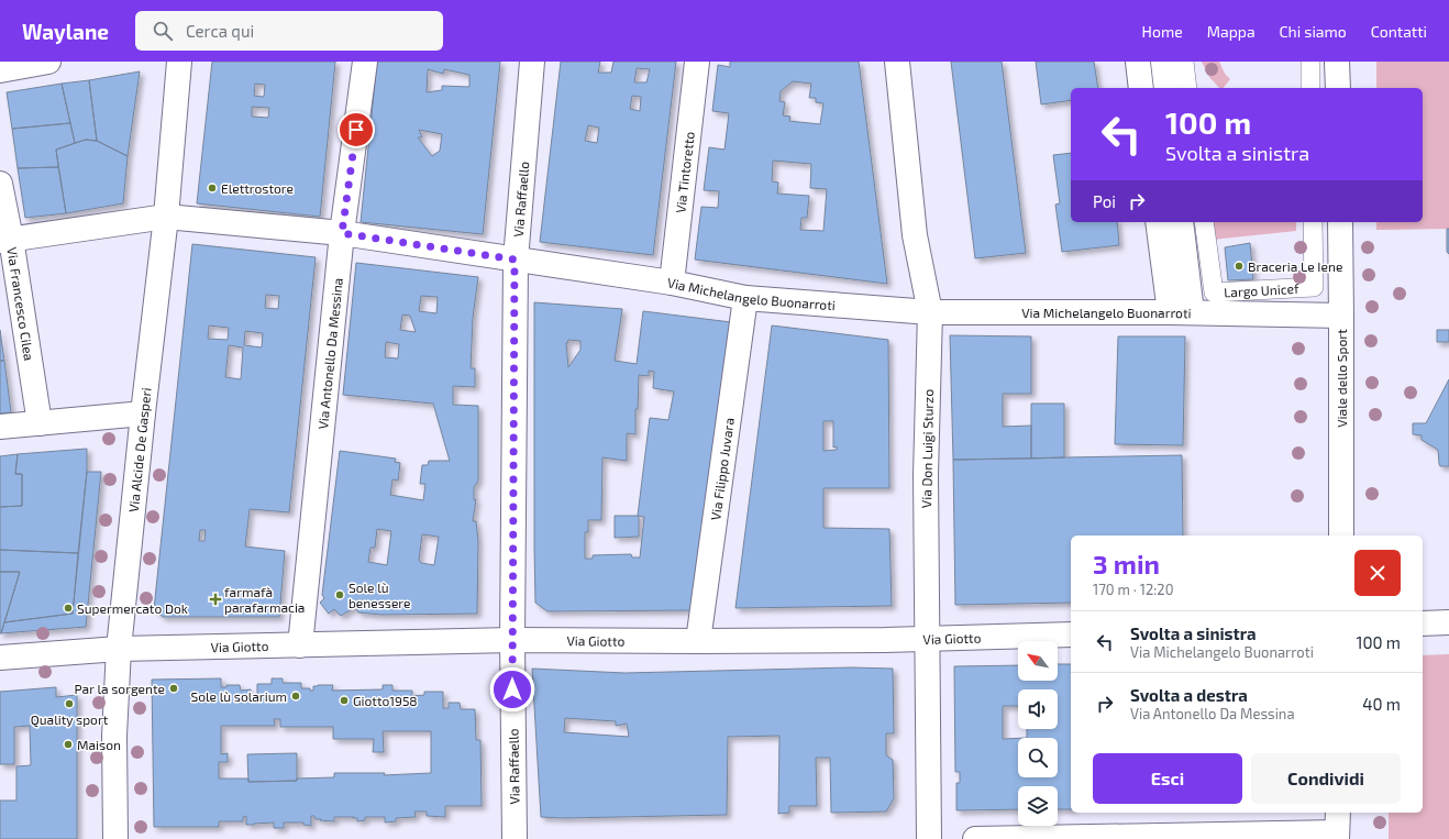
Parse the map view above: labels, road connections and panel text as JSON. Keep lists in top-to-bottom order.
{
  "streets": {
    "street": [
      "Via Tintoretto",
      "Via Raffaello",
      "Largo Unicef",
      "Via Michelangelo Buonarroti",
      "Via Francesco Cilea",
      "Via Antonello Da Messina",
      "Viale dello Sport",
      "Via Don Luigi Sturzo",
      "Via Alcide De Gasperi",
      "Via Filippo Juvara",
      "Via Giotto"
    ]
  },
  "crossings": [
    ["Via Tintoretto", "Via Michelangelo Buonarroti"],
    ["Via Raffaello", "Via Michelangelo Buonarroti"],
    ["Via Raffaello", "Via Giotto"],
    ["Via Michelangelo Buonarroti", "Via Francesco Cilea"],
    ["Via Michelangelo Buonarroti", "Via Antonello Da Messina"],
    ["Via Michelangelo Buonarroti", "Viale dello Sport"],
    ["Via Michelangelo Buonarroti", "Via Don Luigi Sturzo"],
    ["Via Michelangelo Buonarroti", "Via Alcide De Gasperi"],
    ["Via Michelangelo Buonarroti", "Via Filippo Juvara"],
    ["Via Antonello Da Messina", "Via Giotto"],
    ["Via Don Luigi Sturzo", "Via Giotto"],
    ["Via Alcide De Gasperi", "Via Giotto"],
    ["Via Filippo Juvara", "Via Giotto"]
  ],
  "places": {
    "other": [
      "Elettrostore",
      "Braceria Le Iene",
      "Sole lù benessere",
      "Supermercato Dok",
      "Par la sorgente",
      "Sole lù solarium",
      "Giotto1958",
      "Quality sport",
      "Maison"
    ],
    "health": ["farmafà parafarmacia"]
  },
  "north": "top left",
  "page": {
    "header": "Waylane",
    "search": "Cerca qui",
    "nav": [
      "Home",
      "Mappa",
      "Chi siamo",
      "Contatti"
    ],
    "turn": ["100 m", "Svolta a sinistra"],
    "then": "Poi",
    "heading": ["3 min", "170 m · 12:20"],
    "list": [
      {
        "name": "Svolta a sinistra",
        "note": "Via Michelangelo Buonarroti",
        "value": "100 m"
      },
      {
        "name": "Svolta a destra",
        "note": "Via Antonello Da Messina",
        "value": "40 m"
      }
    ],
    "buttons": ["Esci", "Condividi"]
  }
}
